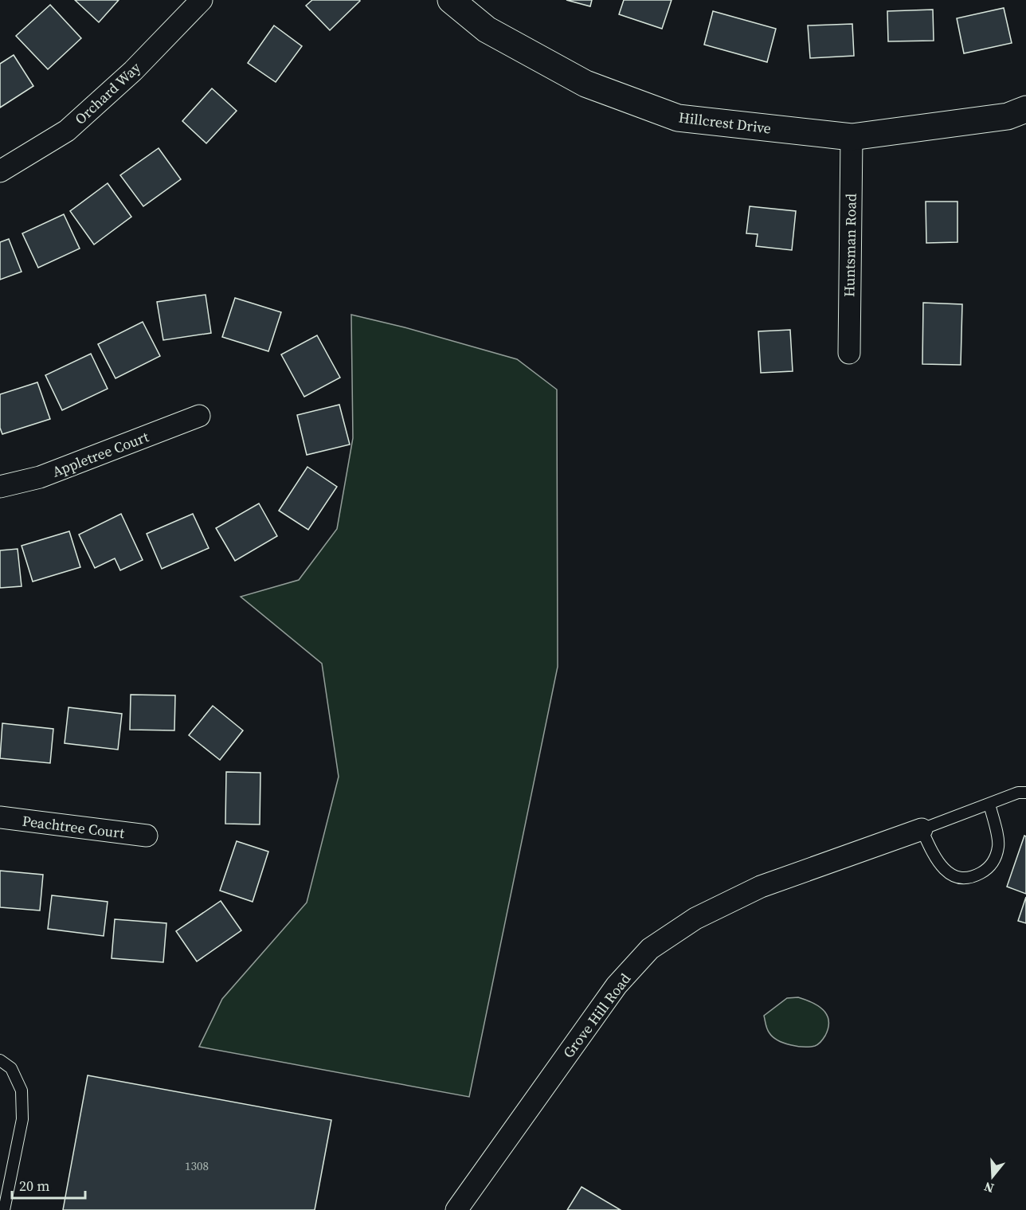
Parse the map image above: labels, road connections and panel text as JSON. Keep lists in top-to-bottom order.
{
  "streets": {
    "street": [
      "Orchard Way",
      "Hillcrest Drive",
      "Huntsman Road",
      "Appletree Court",
      "Peachtree Court",
      "Grove Hill Road"
    ]
  },
  "crossings": [
    ["Hillcrest Drive", "Huntsman Road"]
  ],
  "house_numbers": ["1308"],
  "scale_bar": "20 m",
  "north": "bottom"
}
